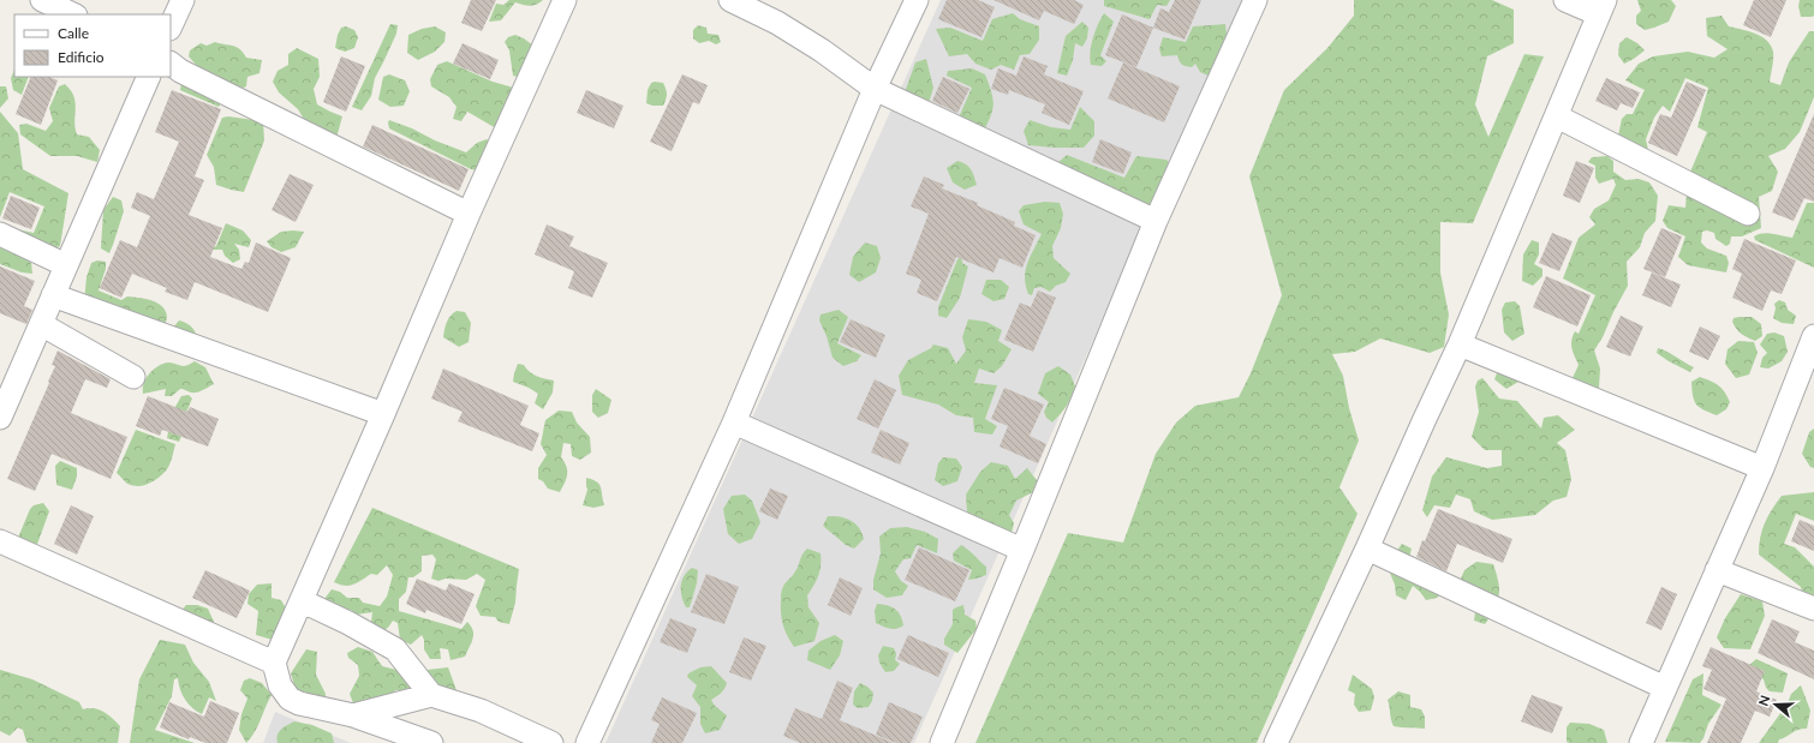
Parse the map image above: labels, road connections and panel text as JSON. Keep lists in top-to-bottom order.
{
  "legend": ["Calle", "Edificio"],
  "north": "left"
}
